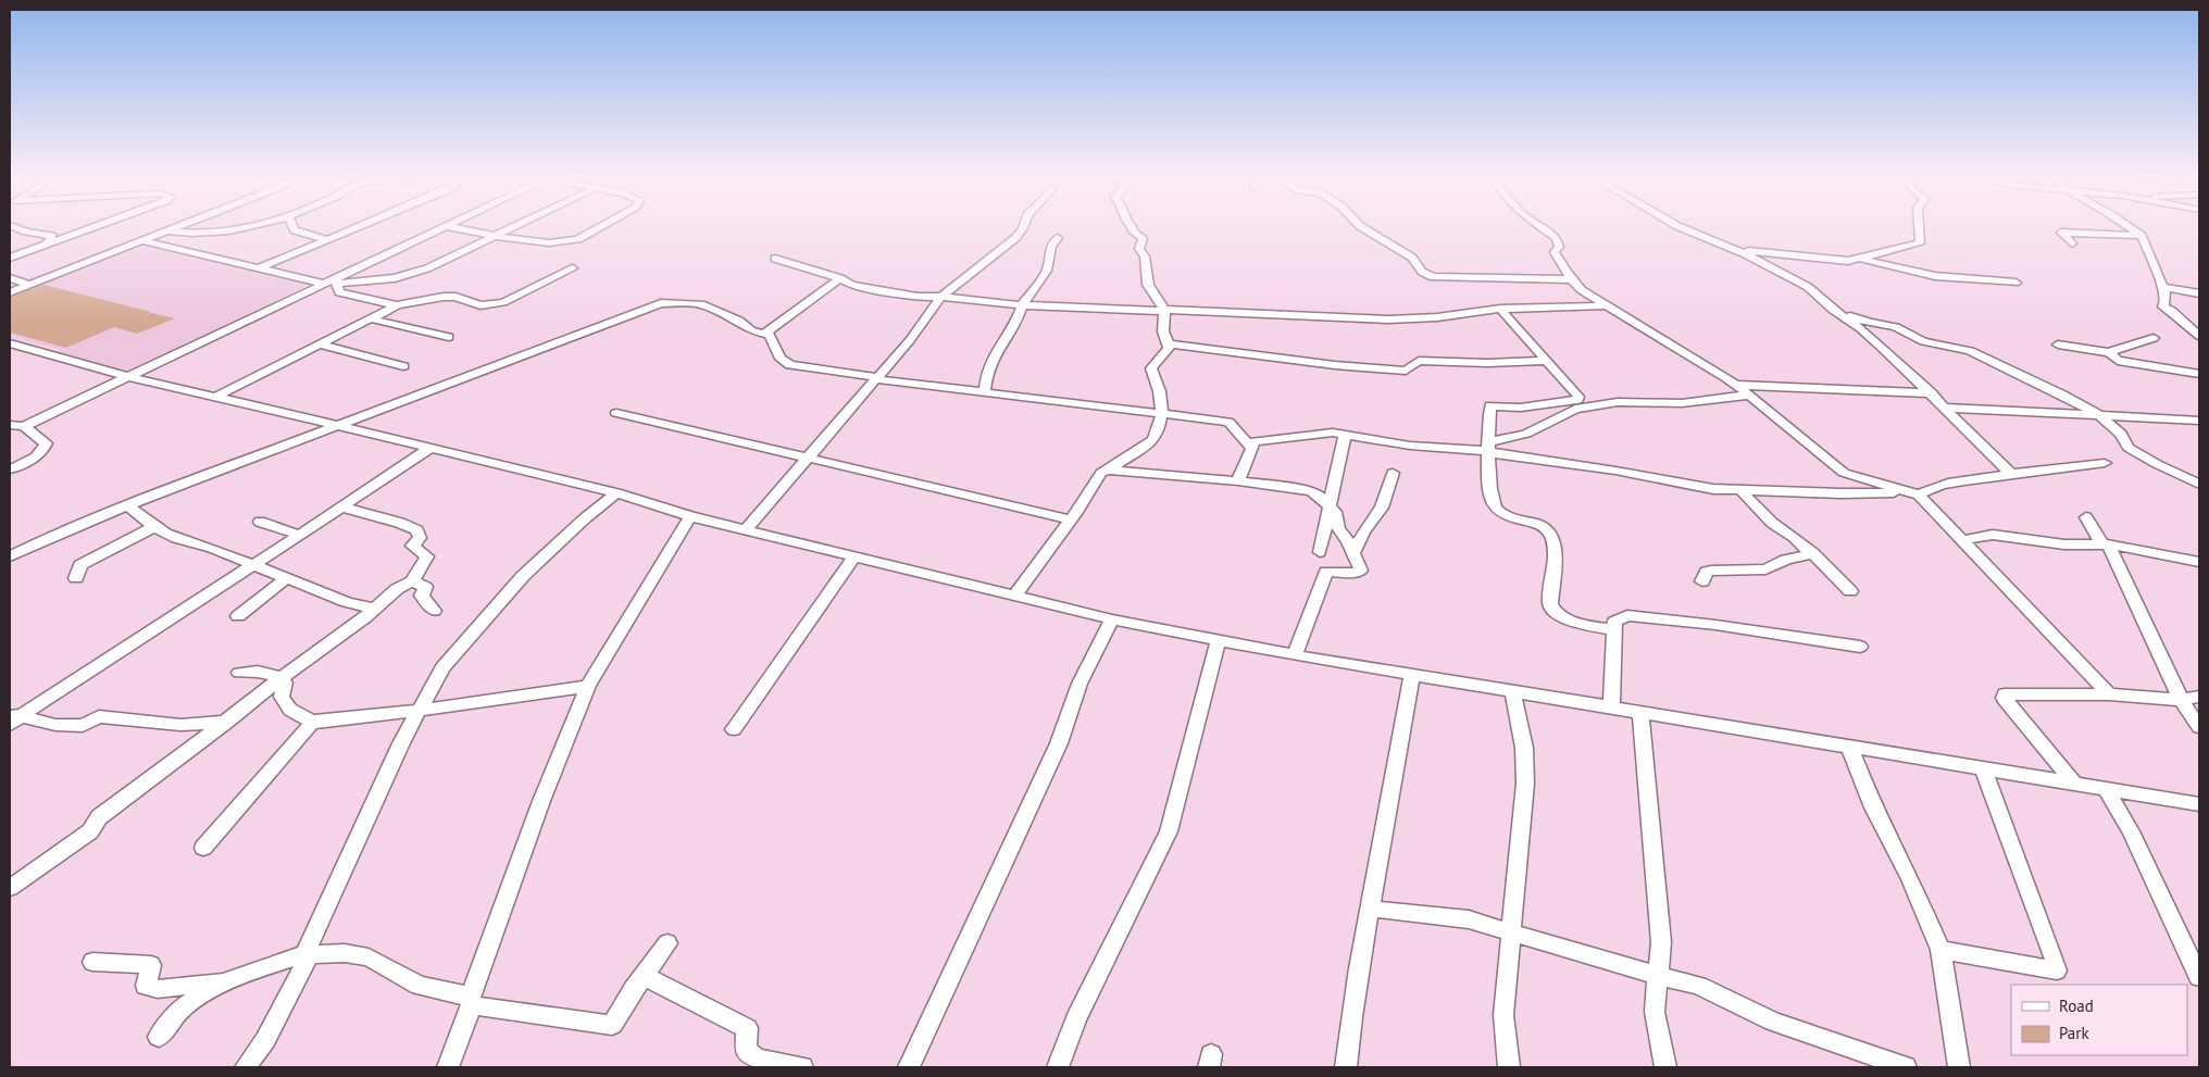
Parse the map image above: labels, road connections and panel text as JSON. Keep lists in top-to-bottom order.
{
  "legend": ["Road", "Park"]
}
